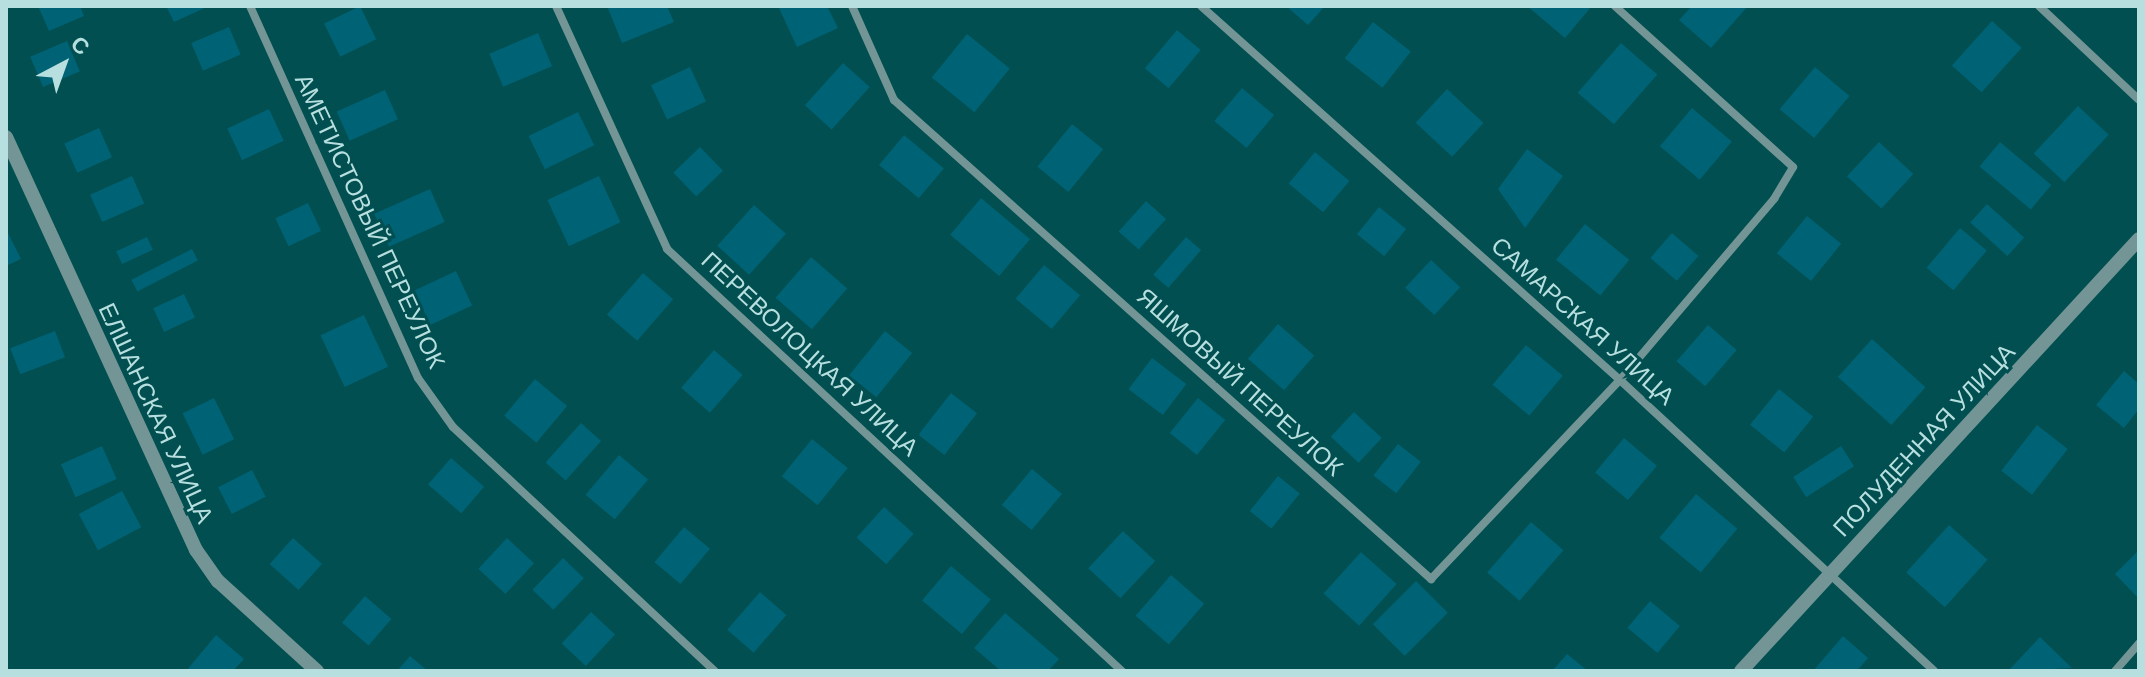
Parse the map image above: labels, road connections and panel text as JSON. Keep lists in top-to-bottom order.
{
  "streets": {
    "street": [
      "АМЕТИСТОВЫЙ ПЕРЕУЛОК",
      "САМАРСКАЯ УЛИЦА",
      "ПЕРЕВОЛОЦКАЯ УЛИЦА",
      "ЯШМОВЫЙ ПЕРЕУЛОК",
      "ЕЛШАНСКАЯ УЛИЦА",
      "ПОЛУДЕННАЯ УЛИЦА"
    ]
  },
  "crossings": [
    ["САМАРСКАЯ УЛИЦА", "ЯШМОВЫЙ ПЕРЕУЛОК"],
    ["САМАРСКАЯ УЛИЦА", "ПОЛУДЕННАЯ УЛИЦА"]
  ],
  "north": "top right"
}
